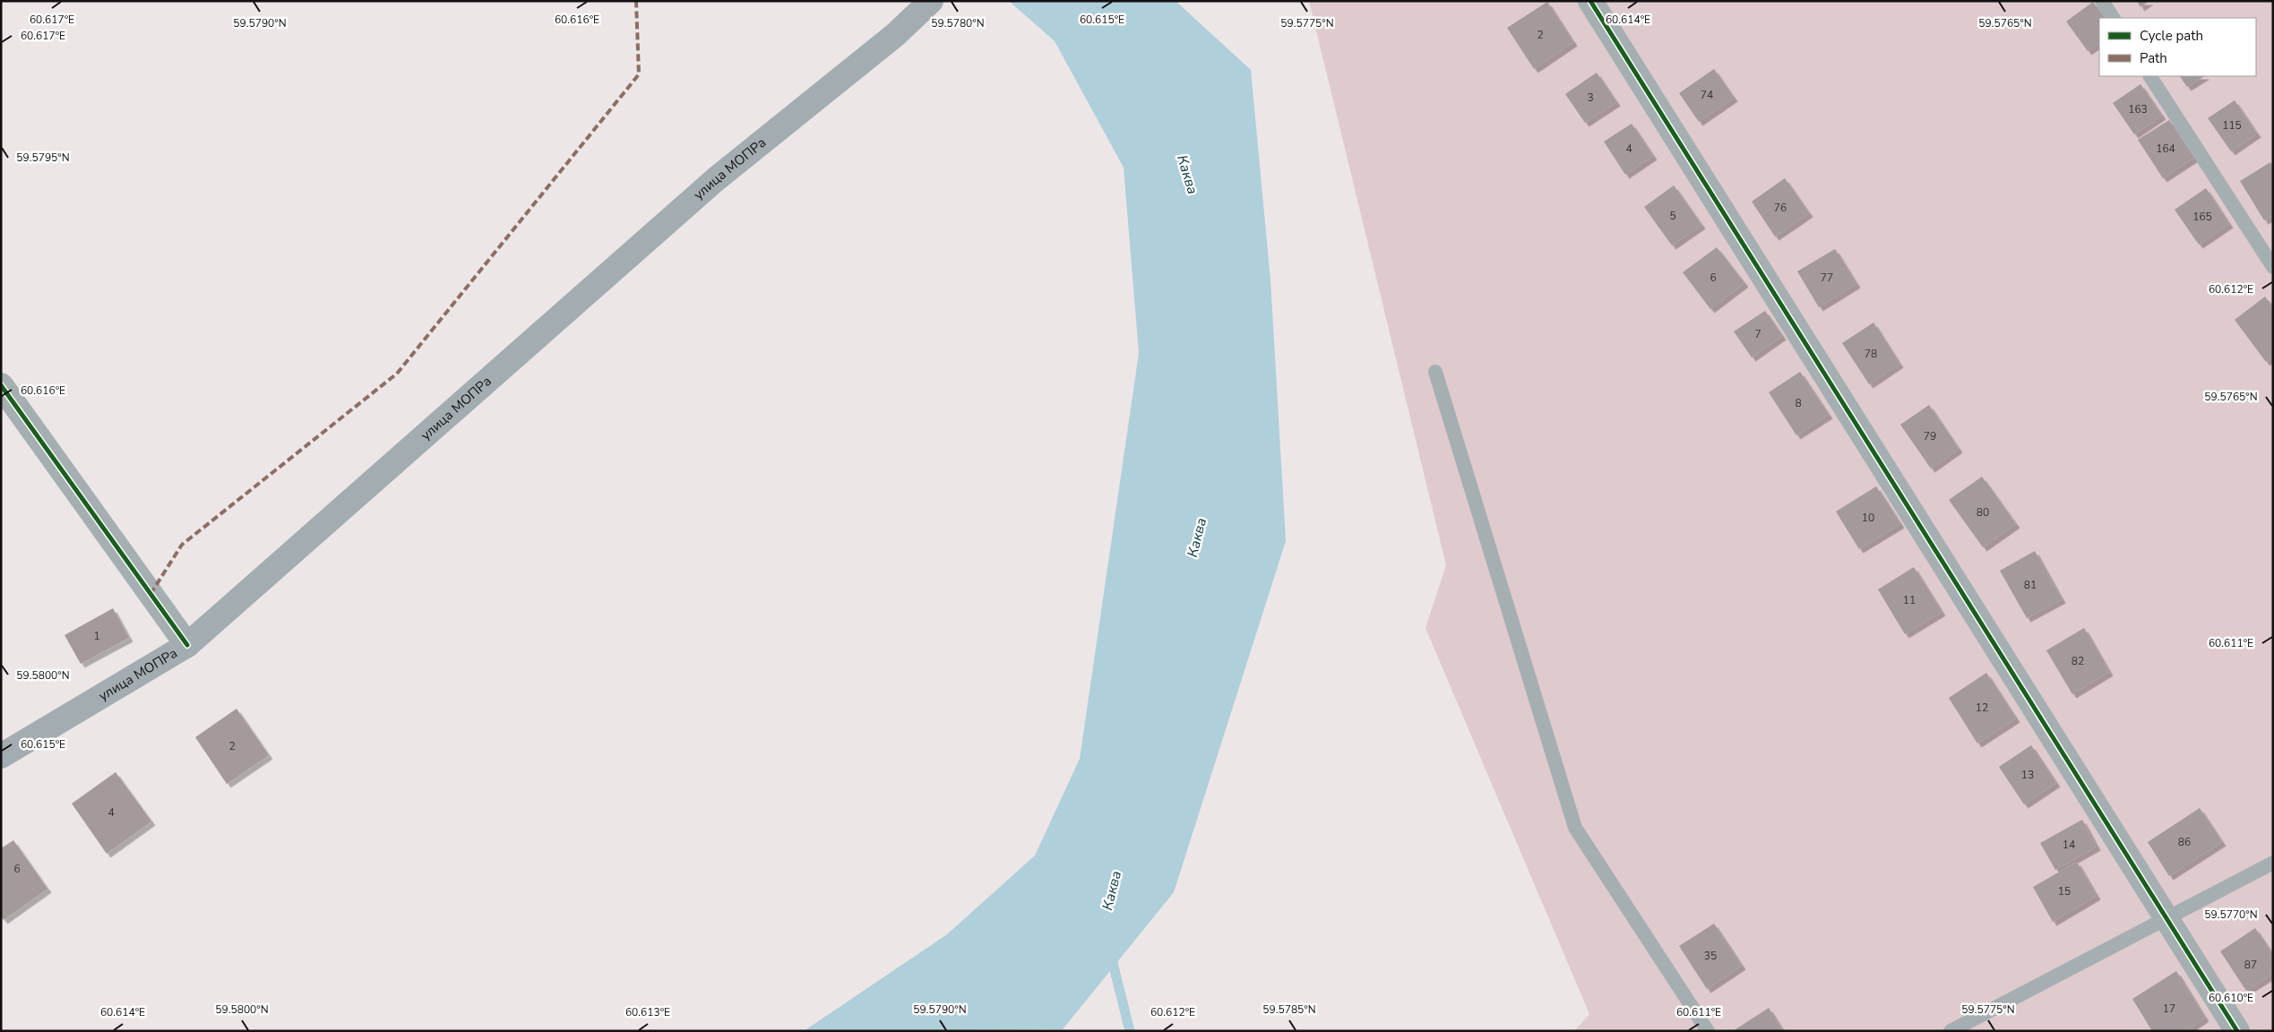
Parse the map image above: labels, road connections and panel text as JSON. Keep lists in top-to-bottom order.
{
  "streets": {
    "main road": ["улица МОПРа"]
  },
  "water": ["Каква"],
  "house_numbers": [
    "2",
    "74",
    "3",
    "163",
    "115",
    "4",
    "164",
    "76",
    "5",
    "165",
    "6",
    "77",
    "7",
    "78",
    "8",
    "79",
    "80",
    "10",
    "81",
    "11",
    "1",
    "82",
    "12",
    "2",
    "13",
    "4",
    "86",
    "14",
    "6",
    "15",
    "35",
    "87",
    "17"
  ],
  "legend": ["Cycle path", "Path"],
  "coordinates": [
    "60.617°E",
    "60.616°E",
    "60.615°E",
    "60.614°E",
    "59.5790°N",
    "59.5780°N",
    "59.5775°N",
    "59.5765°N",
    "59.5795°N",
    "60.612°E",
    "60.611°E",
    "59.5800°N",
    "59.5770°N",
    "60.610°E",
    "59.5785°N",
    "60.613°E"
  ]
}
